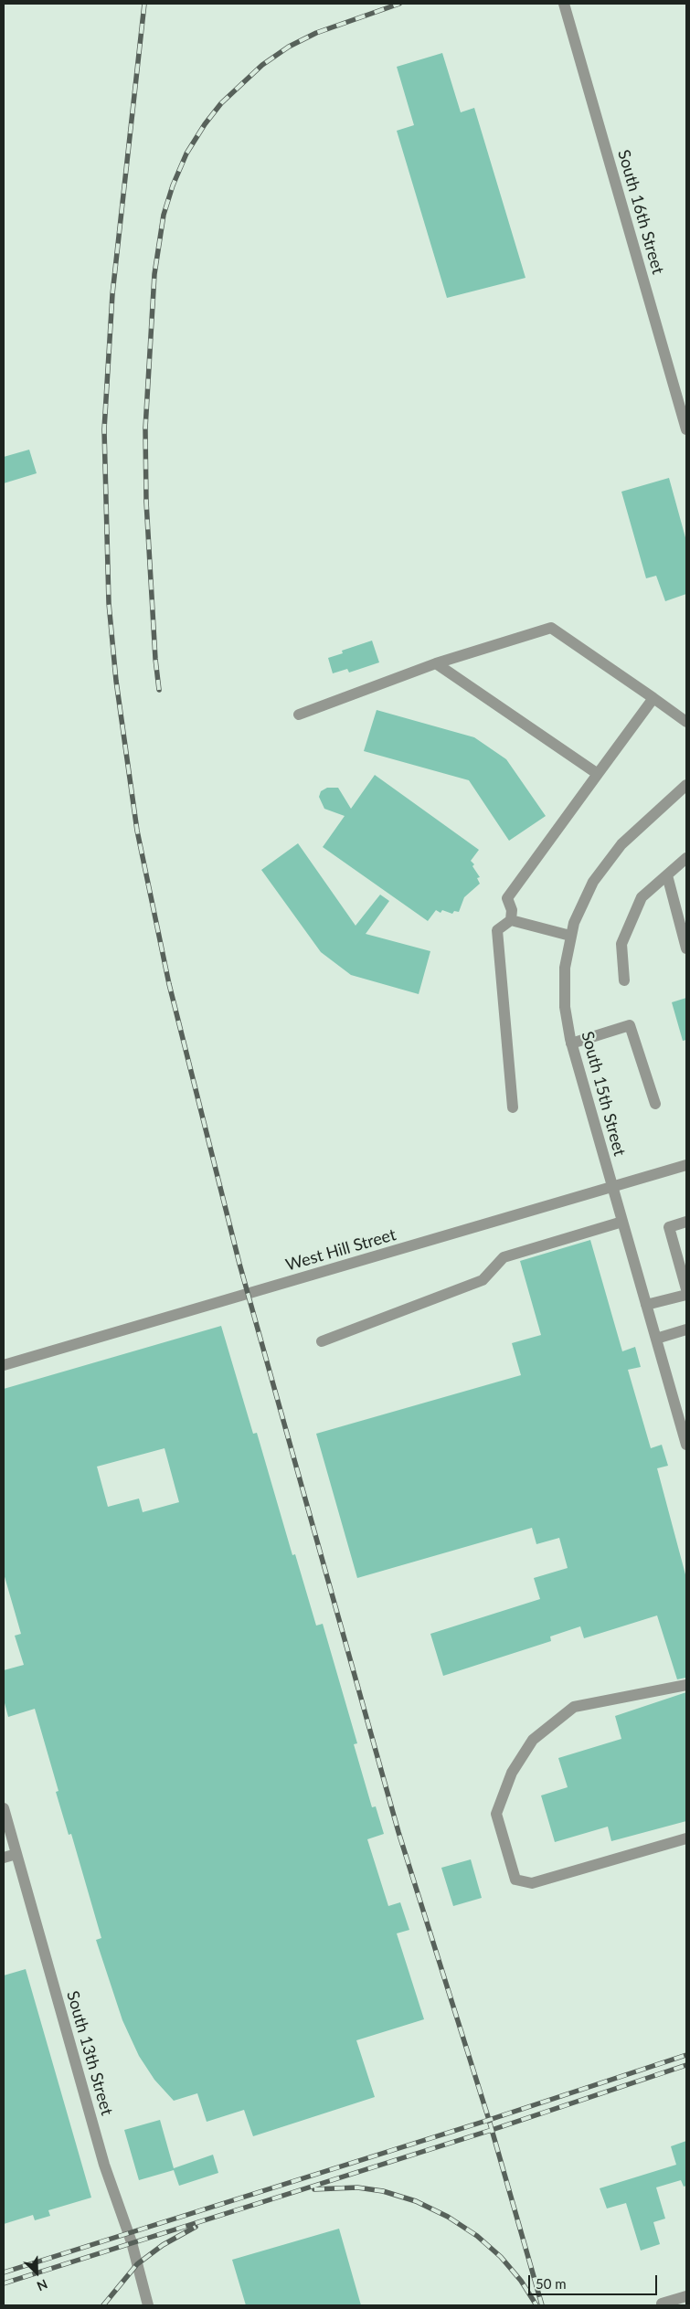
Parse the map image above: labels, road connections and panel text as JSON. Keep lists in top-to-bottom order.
{
  "streets": {
    "street": [
      "South 16th Street",
      "South 15th Street",
      "West Hill Street",
      "South 13th Street"
    ]
  },
  "crossings": [
    ["South 15th Street", "West Hill Street"]
  ],
  "scale_bar": "50 m",
  "north": "bottom right"
}
